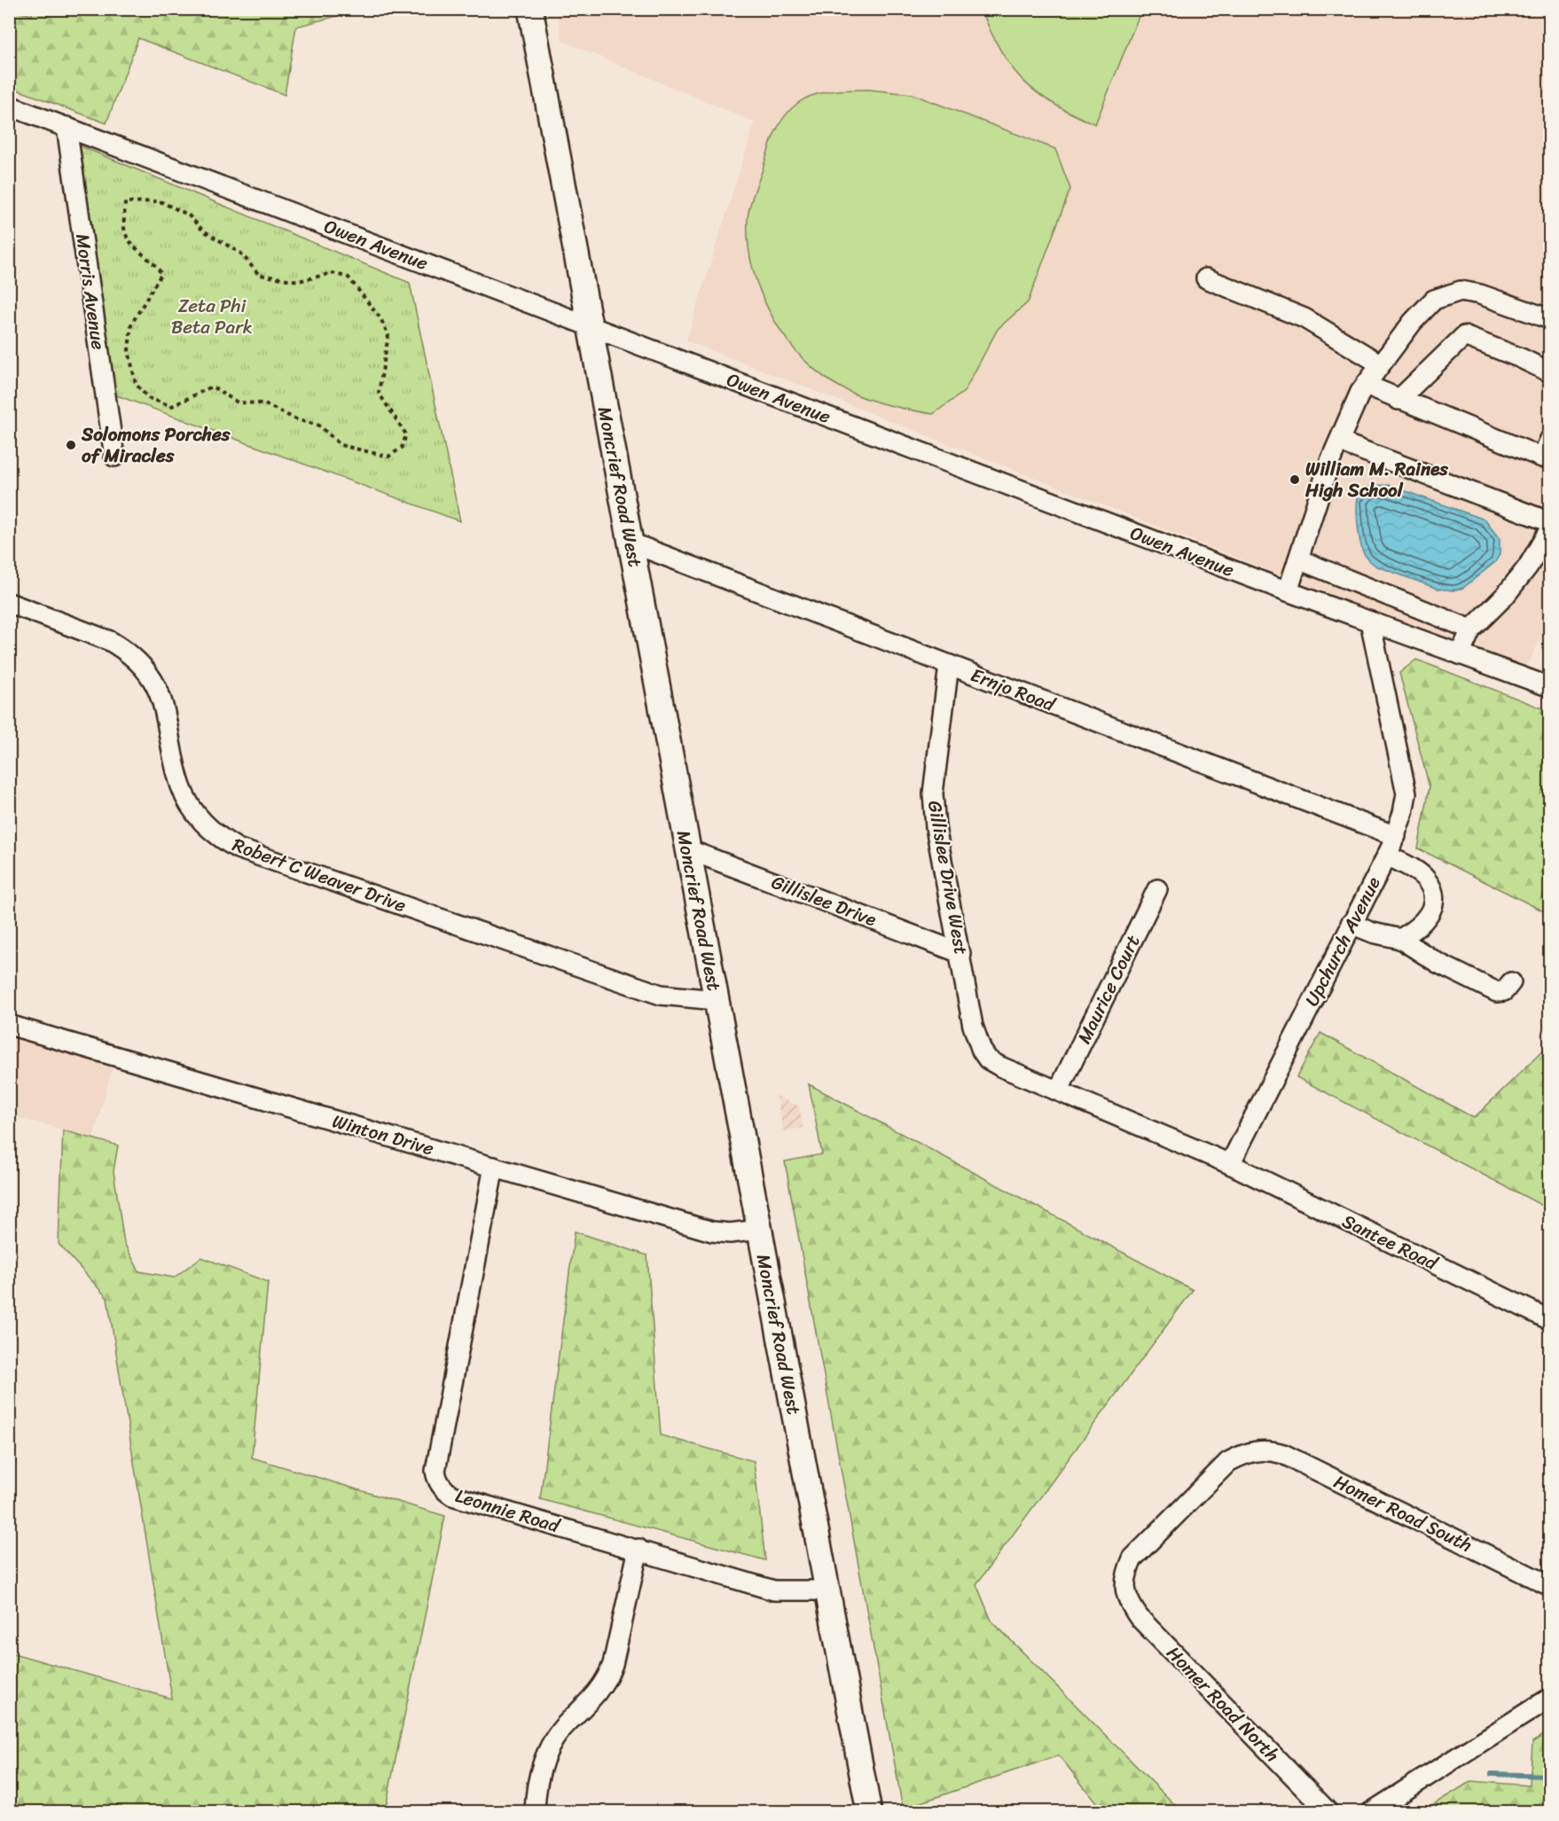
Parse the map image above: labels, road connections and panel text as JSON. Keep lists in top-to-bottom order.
{
  "streets": {
    "main road": ["Moncrief Road West"],
    "street": [
      "Owen Avenue",
      "Morris Avenue",
      "Ernjo Road",
      "Robert C Weaver Drive",
      "Gillislee Drive West",
      "Gillislee Drive",
      "Upchurch Avenue",
      "Maurice Court",
      "Winton Drive",
      "Santee Road",
      "Leonnie Road",
      "Homer Road South",
      "Homer Road North"
    ]
  },
  "crossings": [
    ["Owen Avenue", "Morris Avenue"],
    ["Owen Avenue", "Moncrief Road West"],
    ["Owen Avenue", "Upchurch Avenue"],
    ["Moncrief Road West", "Ernjo Road"],
    ["Moncrief Road West", "Robert C Weaver Drive"],
    ["Moncrief Road West", "Gillislee Drive"],
    ["Moncrief Road West", "Winton Drive"],
    ["Moncrief Road West", "Leonnie Road"],
    ["Ernjo Road", "Gillislee Drive West"],
    ["Ernjo Road", "Upchurch Avenue"],
    ["Gillislee Drive West", "Gillislee Drive"],
    ["Gillislee Drive West", "Maurice Court"],
    ["Upchurch Avenue", "Santee Road"],
    ["Winton Drive", "Leonnie Road"],
    ["Homer Road South", "Homer Road North"]
  ],
  "parks": ["Zeta Phi Beta Park"],
  "places": ["Solomons Porches of Miracles", "William M. Raines High School"]
}
